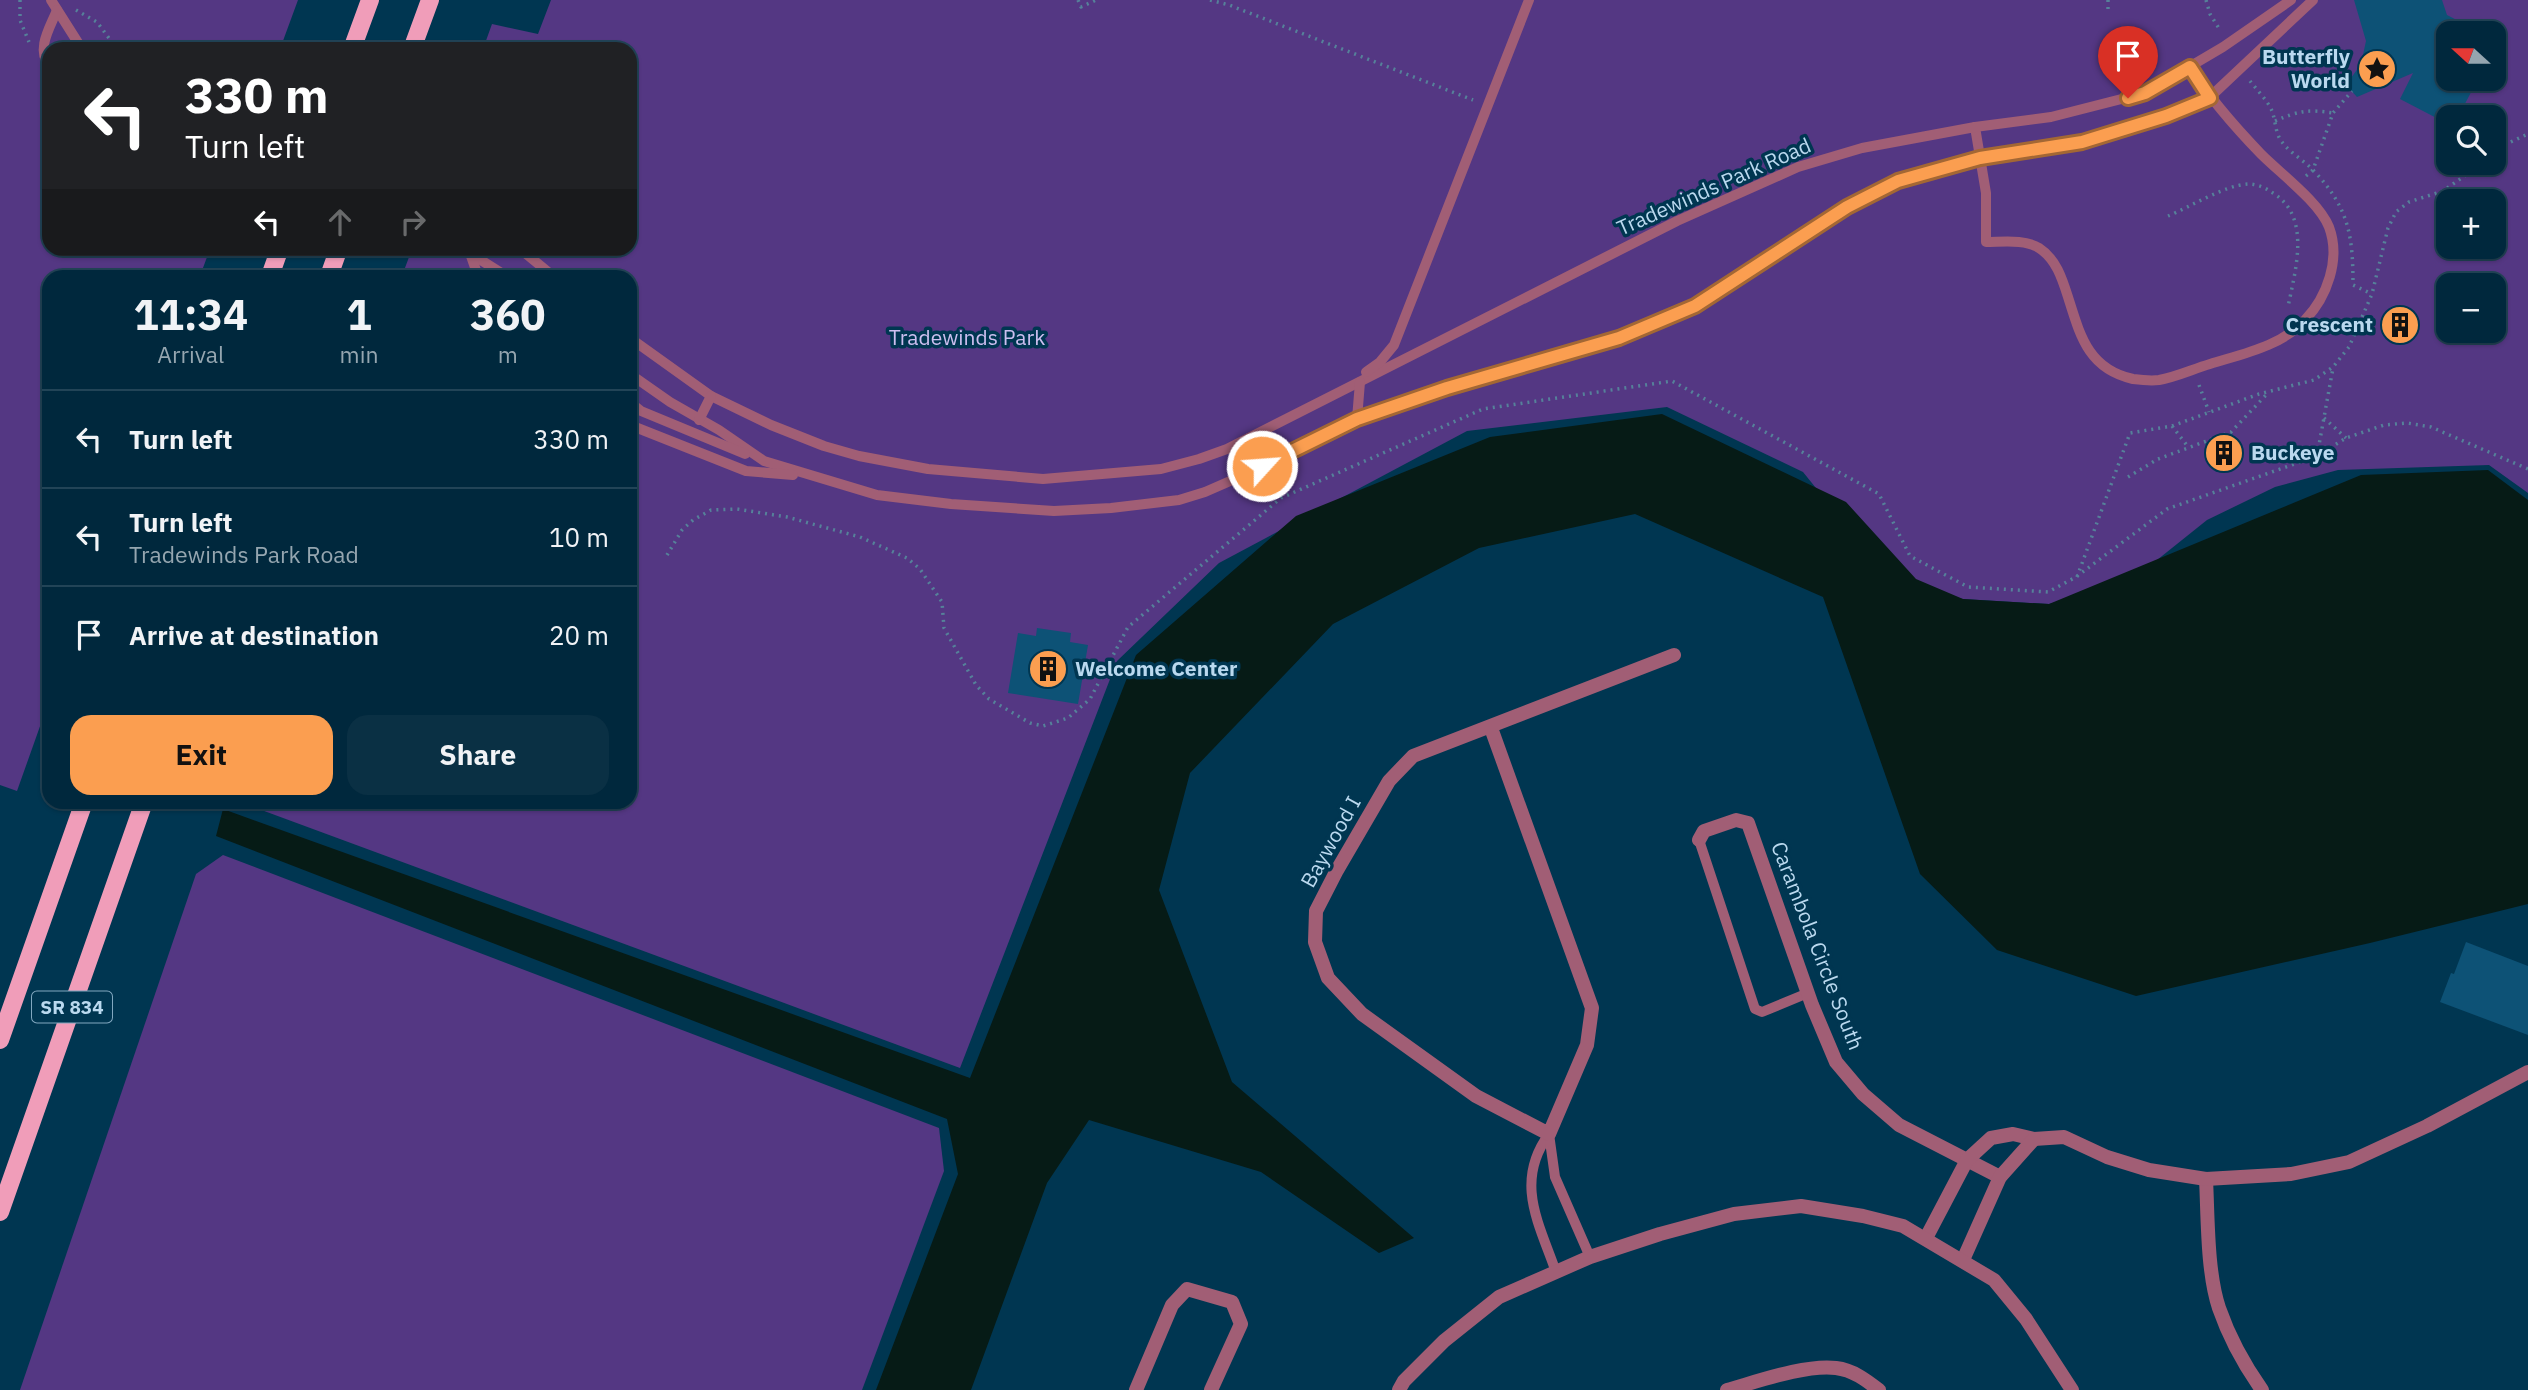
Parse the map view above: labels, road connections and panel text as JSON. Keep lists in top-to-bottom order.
{
  "streets": {
    "main road": ["SR 834"],
    "street": ["Baywood I", "Carambola Circle South"],
    "lane": ["Tradewinds Park Road"]
  },
  "parks": ["Tradewinds Park"],
  "places": {
    "place": ["Butterfly World"],
    "building": ["Crescent", "Buckeye", "Welcome Center"]
  },
  "north": "left",
  "page": {
    "map_buttons": ["+", "−"],
    "turn": ["330 m", "Turn left"],
    "eta": [
      "11:34",
      "Arrival",
      "1",
      "min",
      "360",
      "m"
    ],
    "list": [
      {
        "name": "Turn left",
        "value": "330 m"
      },
      {
        "name": "Turn left",
        "note": "Tradewinds Park Road",
        "value": "10 m"
      },
      {
        "name": "Arrive at destination",
        "value": "20 m"
      }
    ],
    "buttons": ["Exit", "Share"]
  }
}
